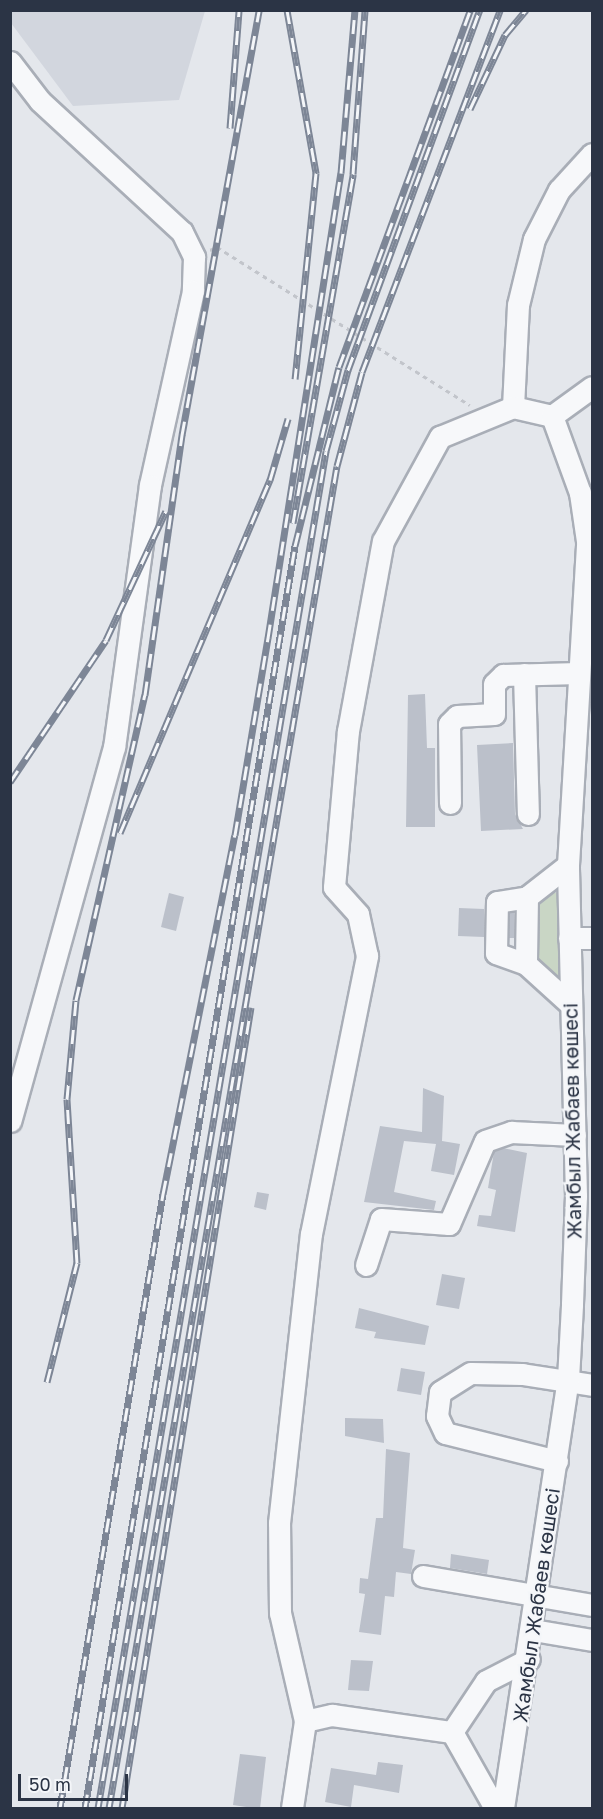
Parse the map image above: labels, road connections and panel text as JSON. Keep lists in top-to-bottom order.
{
  "streets": {
    "street": ["Жамбыл Жабаев көшесі"]
  },
  "scale_bar": "50 m"
}
